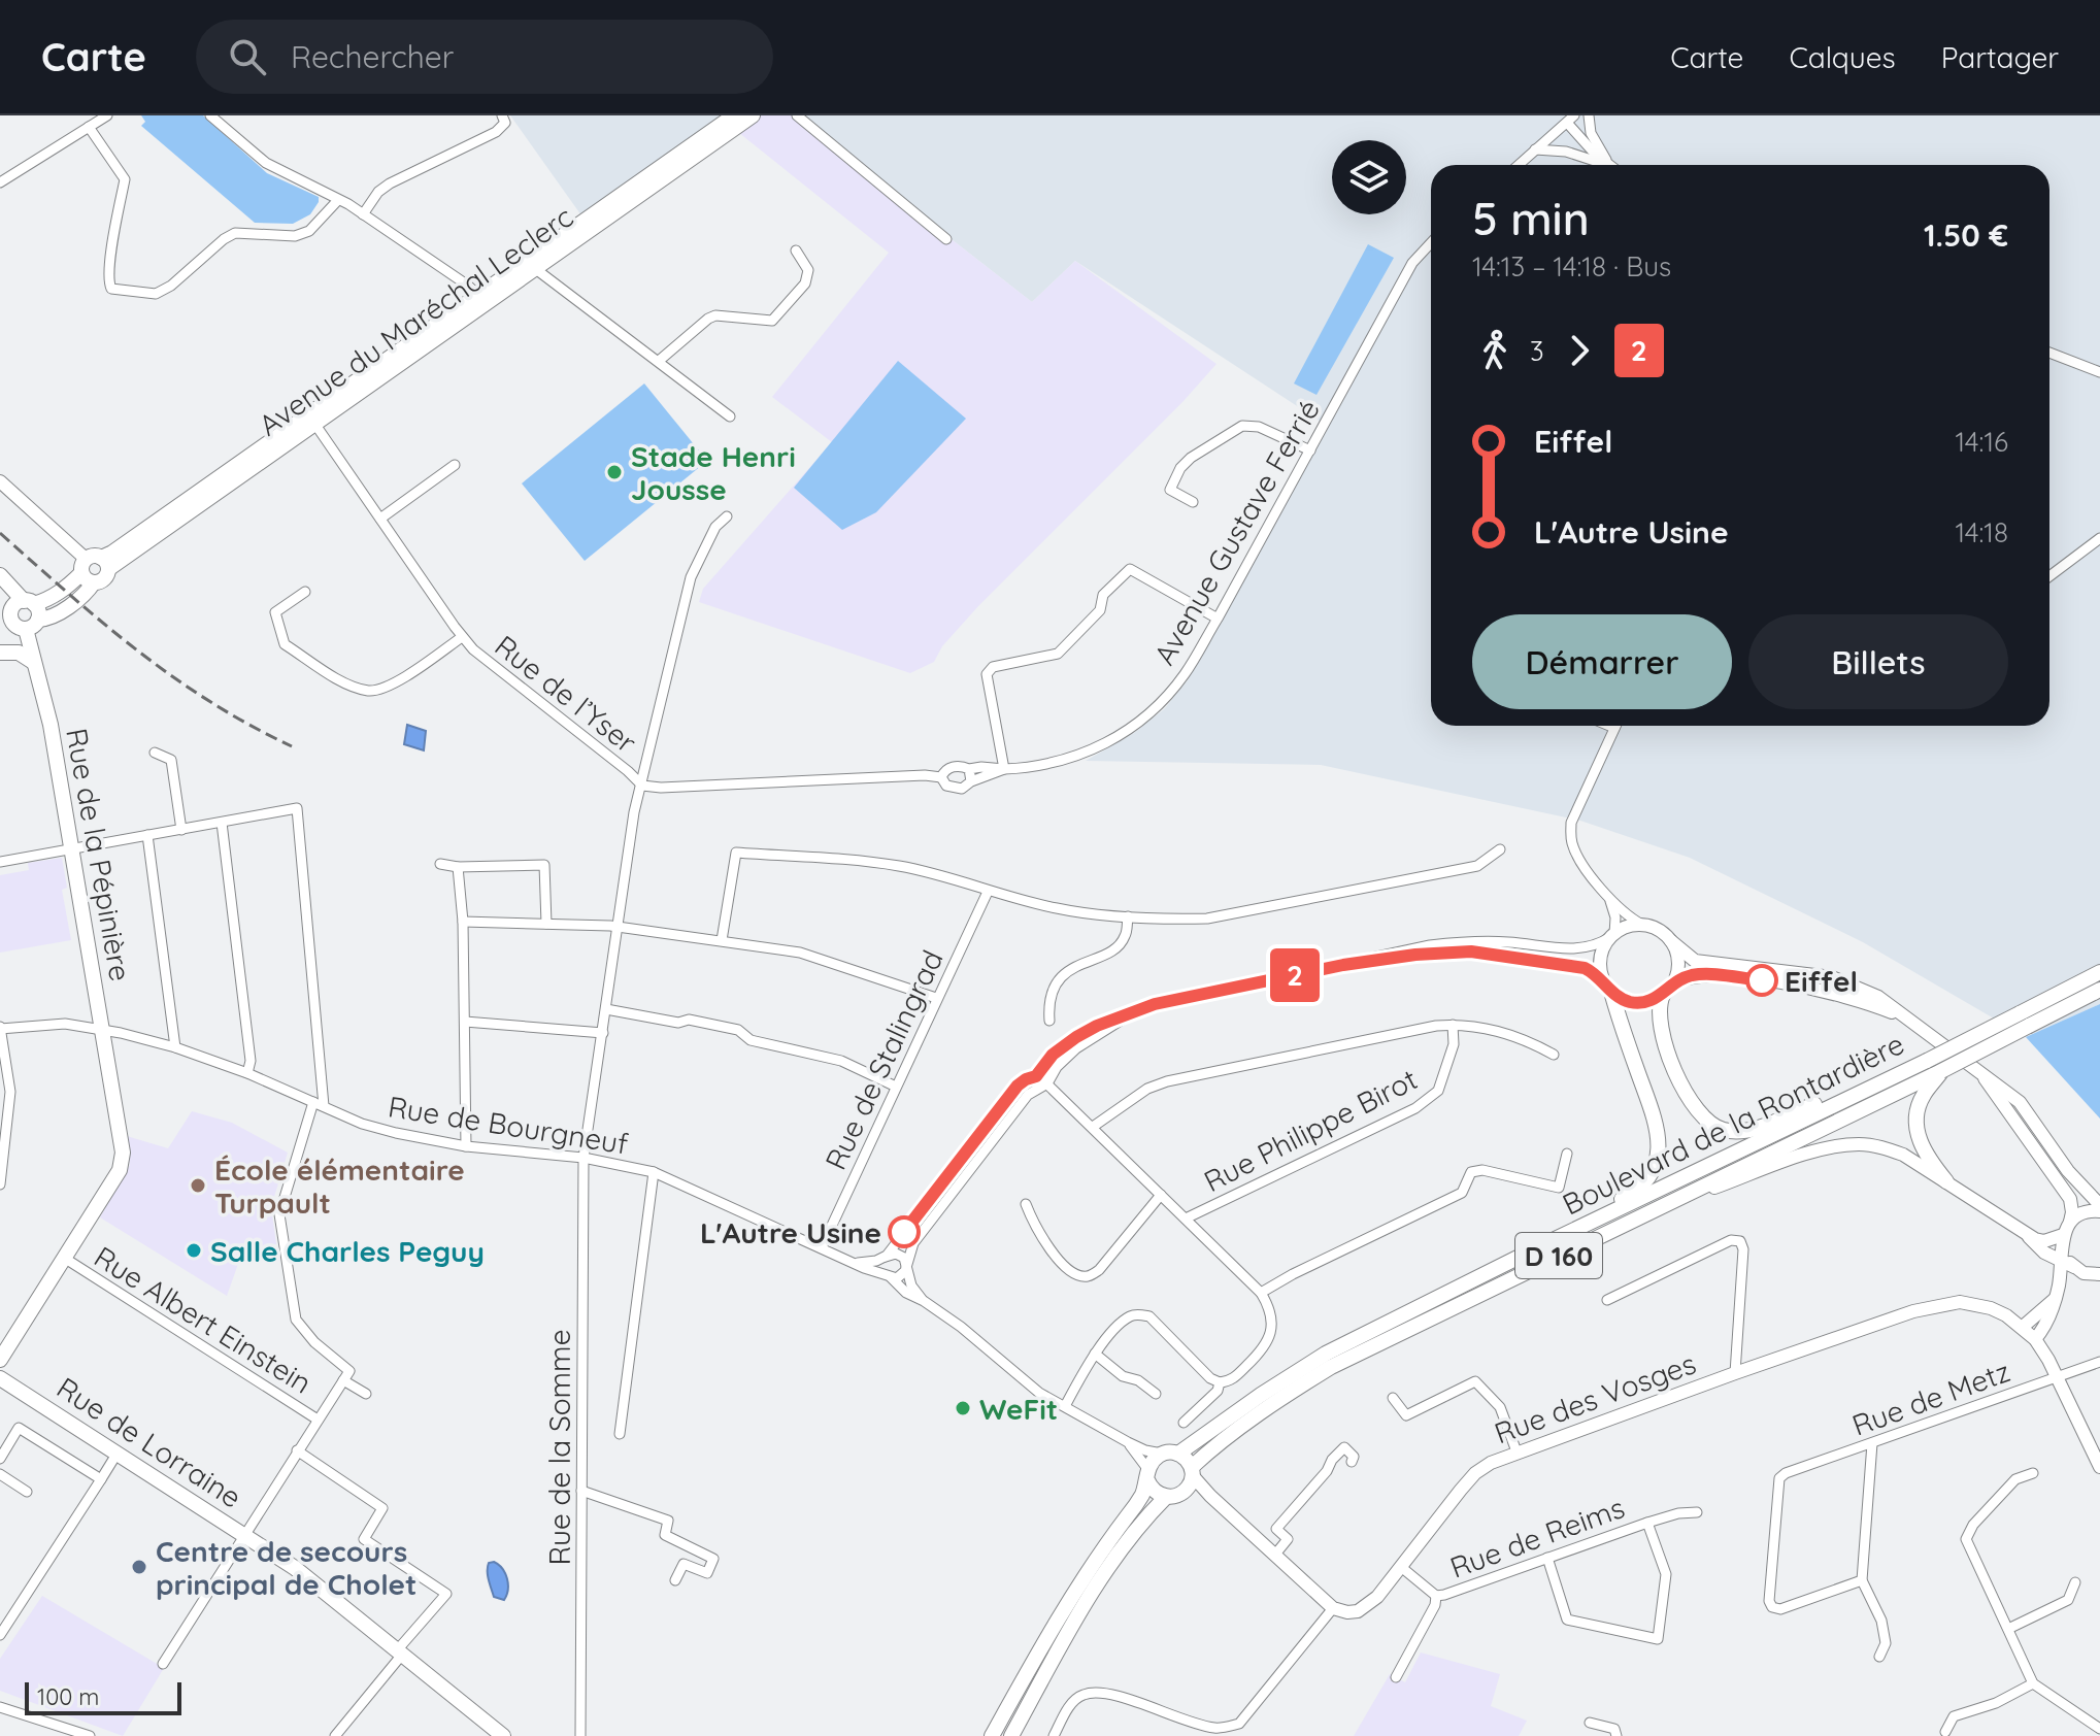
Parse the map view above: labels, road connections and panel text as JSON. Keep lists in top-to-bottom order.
{
  "streets": {
    "main road": [
      "Avenue du Maréchal Leclerc",
      "Rue de la Pépinière",
      "Boulevard de la Rontardière",
      "D 160",
      "Rue de Lorraine"
    ],
    "street": [
      "Avenue Gustave Ferrié",
      "Rue de l’Yser",
      "Rue de Stalingrad",
      "Rue de Bourgneuf",
      "Rue Philippe Birot",
      "Rue Albert Einstein",
      "Rue des Vosges",
      "Rue de Metz",
      "Rue de la Somme",
      "Rue de Reims"
    ]
  },
  "crossings": [
    ["Avenue du Maréchal Leclerc", "Rue de l’Yser"],
    ["Avenue du Maréchal Leclerc", "Rue de la Pépinière"],
    ["Rue de l’Yser", "Rue de Bourgneuf"],
    ["Rue de l’Yser", "Rue de la Somme"],
    ["Rue de la Pépinière", "Rue de Bourgneuf"],
    ["Rue de la Pépinière", "Rue Albert Einstein"],
    ["Rue de Stalingrad", "Rue de Bourgneuf"],
    ["Boulevard de la Rontardière", "Rue de Bourgneuf"],
    ["Rue de Bourgneuf", "Rue de la Somme"],
    ["Rue des Vosges", "Rue de Metz"],
    ["Rue des Vosges", "Rue de Reims"]
  ],
  "places": [
    "Stade Henri Jousse",
    "Eiffel",
    "École élémentaire Turpault",
    "L'Autre Usine",
    "Salle Charles Peguy",
    "WeFit",
    "Centre de secours principal de Cholet"
  ],
  "lines": ["bus line 2"],
  "scale_bar": "100 m",
  "page": {
    "header": "Carte",
    "search": "Rechercher",
    "nav": ["Carte", "Calques", "Partager"],
    "on_map": "2",
    "heading": ["5 min", "14:13 – 14:18 · Bus", "1.50 €"],
    "legs": ["3", "2"],
    "list": [
      {
        "name": "Eiffel",
        "value": "14:16"
      },
      {
        "name": "L'Autre Usine",
        "value": "14:18"
      }
    ],
    "buttons": ["Démarrer", "Billets"],
    "scale": "100 m"
  }
}
